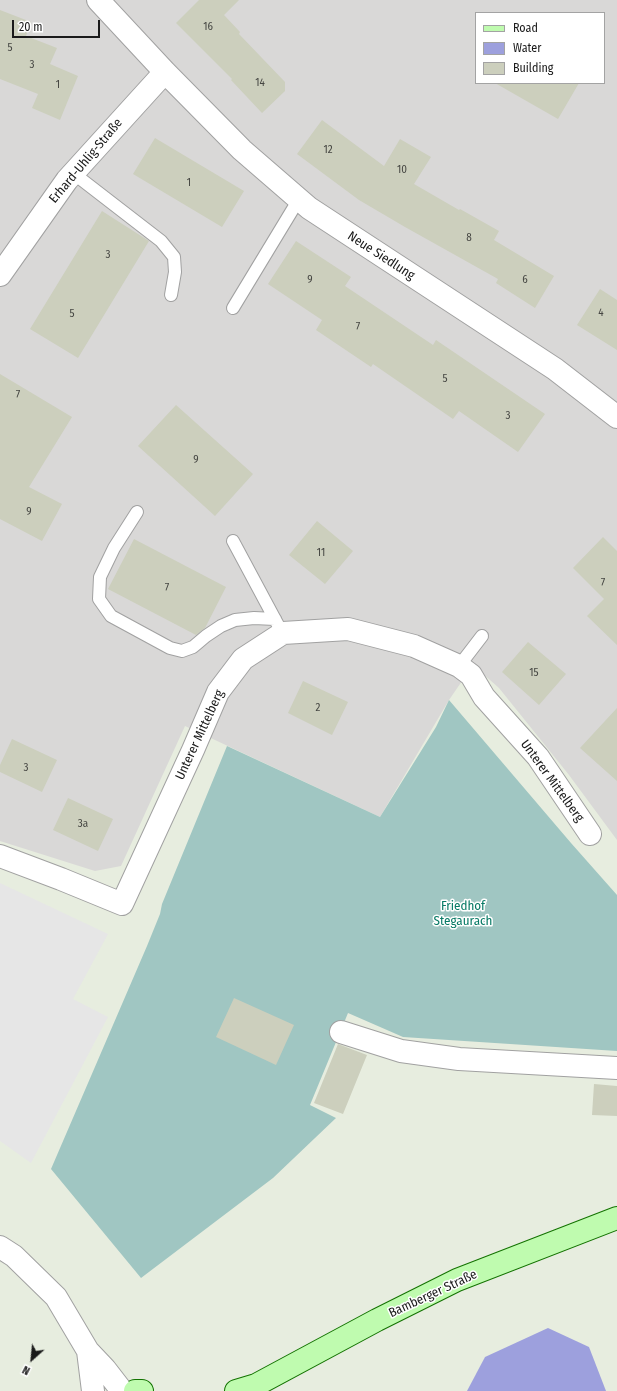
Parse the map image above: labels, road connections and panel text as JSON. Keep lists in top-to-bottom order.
{
  "streets": {
    "main road": ["Bamberger Straße"],
    "street": ["Erhard-Uhlig-Straße", "Neue Siedlung", "Unterer Mittelberg"]
  },
  "crossings": [
    ["Erhard-Uhlig-Straße", "Neue Siedlung"]
  ],
  "parks": ["Friedhof Stegaurach"],
  "house_numbers": [
    "16",
    "5",
    "3",
    "14",
    "1",
    "12",
    "10",
    "1",
    "8",
    "3",
    "9",
    "6",
    "4",
    "5",
    "7",
    "5",
    "7",
    "3",
    "9",
    "9",
    "11",
    "7",
    "7",
    "15",
    "2",
    "3",
    "3a"
  ],
  "legend": ["Road", "Water", "Building"],
  "scale_bar": "20 m",
  "north": "bottom left"
}
